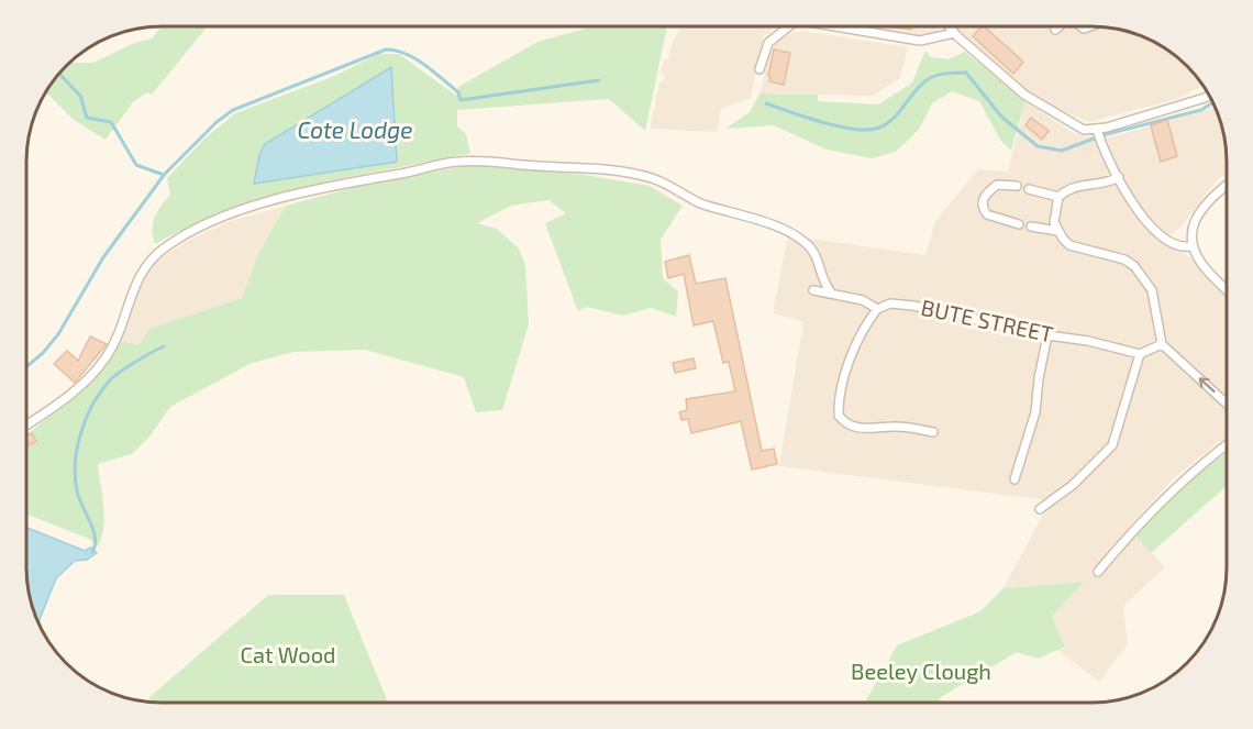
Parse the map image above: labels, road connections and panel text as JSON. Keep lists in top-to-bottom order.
{
  "streets": {
    "street": ["BUTE STREET"]
  },
  "water": ["Cote Lodge"],
  "parks": ["Cat Wood", "Beeley Clough"]
}
